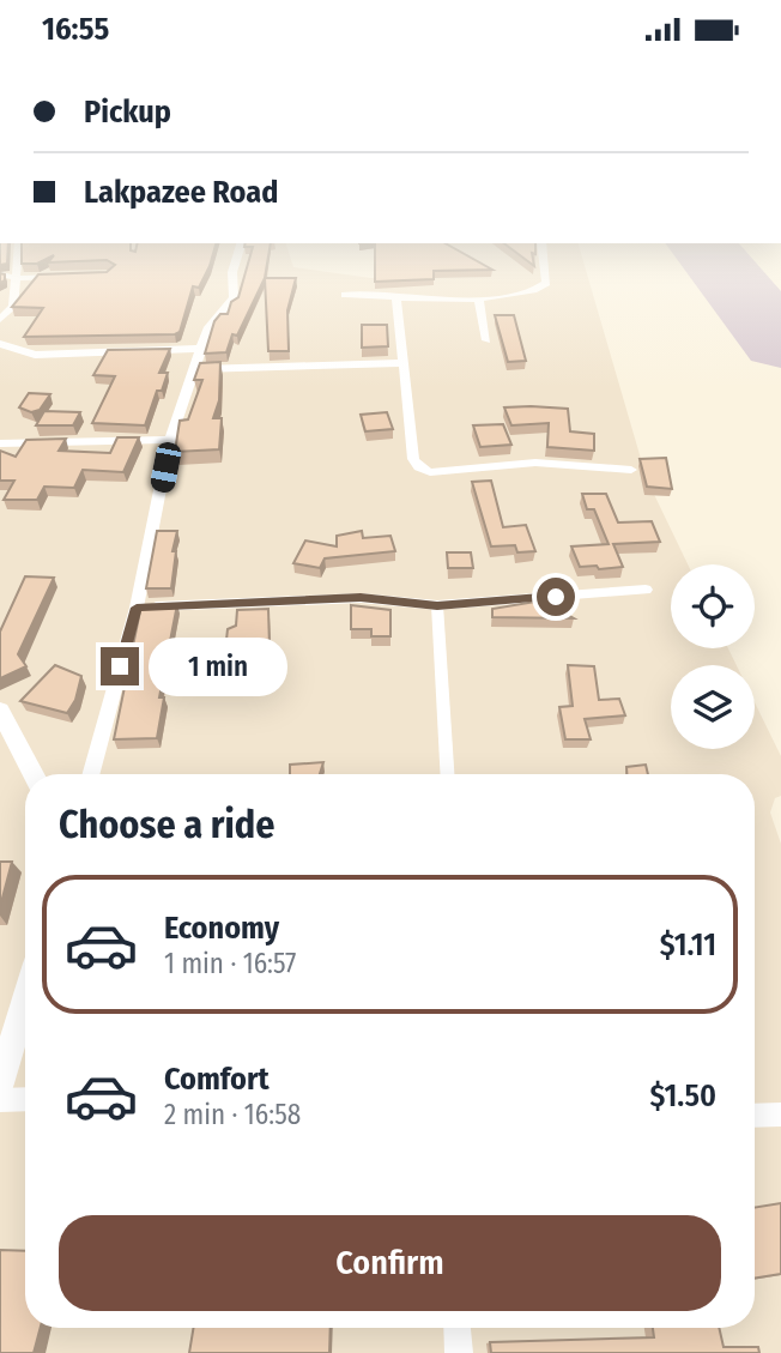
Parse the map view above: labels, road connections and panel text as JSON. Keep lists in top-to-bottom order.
{
  "page": {
    "status": "16:55",
    "banner": ["Pickup", "Lakpazee Road"],
    "bubble": "1 min",
    "heading": "Choose a ride",
    "list": [
      {
        "name": "Economy",
        "note": "1 min · 16:57",
        "value": "$1.11"
      },
      {
        "name": "Comfort",
        "note": "2 min · 16:58",
        "value": "$1.50"
      }
    ],
    "buttons": "Confirm"
  }
}
